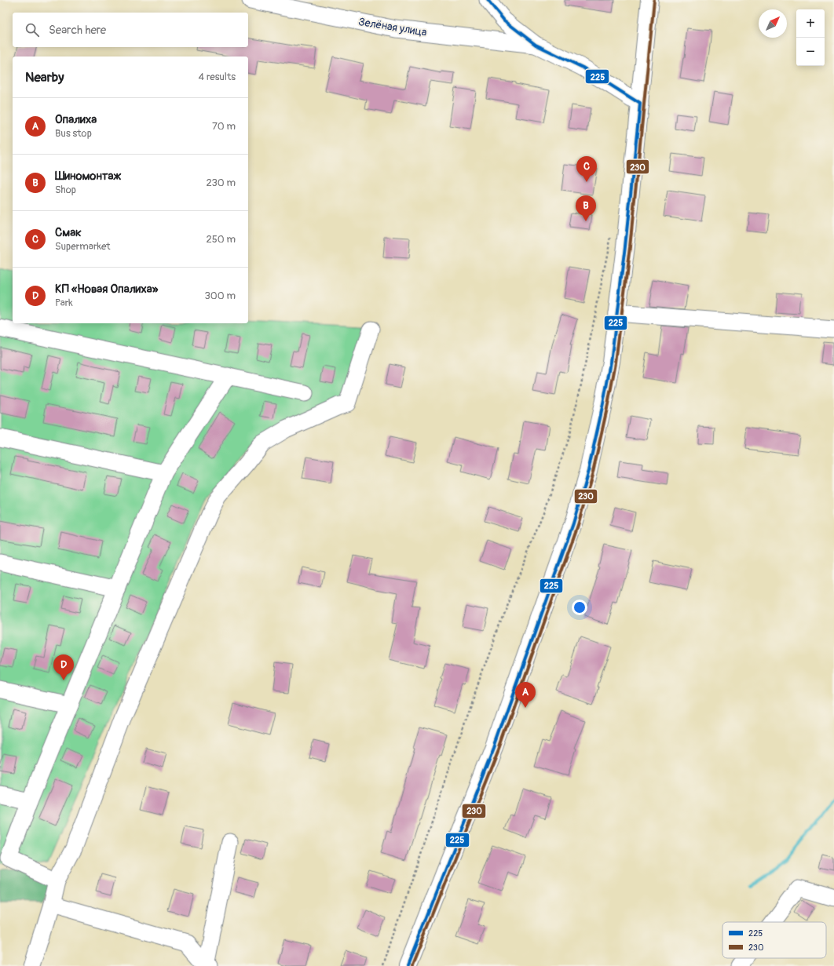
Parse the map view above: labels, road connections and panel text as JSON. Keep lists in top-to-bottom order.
{
  "streets": {
    "street": ["Зелёная улица"]
  },
  "lines": ["transit line 225", "transit line 230"],
  "legend": ["225", "230"],
  "north": "top right",
  "page": {
    "map_buttons": ["+", "−"],
    "search": "Search here",
    "heading": ["Nearby", "4 results"],
    "list": [
      {
        "mark": "A",
        "name": "Опалиха",
        "note": "Bus stop",
        "value": "70 m"
      },
      {
        "mark": "B",
        "name": "Шиномонтаж",
        "note": "Shop",
        "value": "230 m"
      },
      {
        "mark": "C",
        "name": "Смак",
        "note": "Supermarket",
        "value": "250 m"
      },
      {
        "mark": "D",
        "name": "КП «Новая Опалиха»",
        "note": "Park",
        "value": "300 m"
      }
    ],
    "pins": [
      "C",
      "B",
      "D",
      "A"
    ]
  }
}
